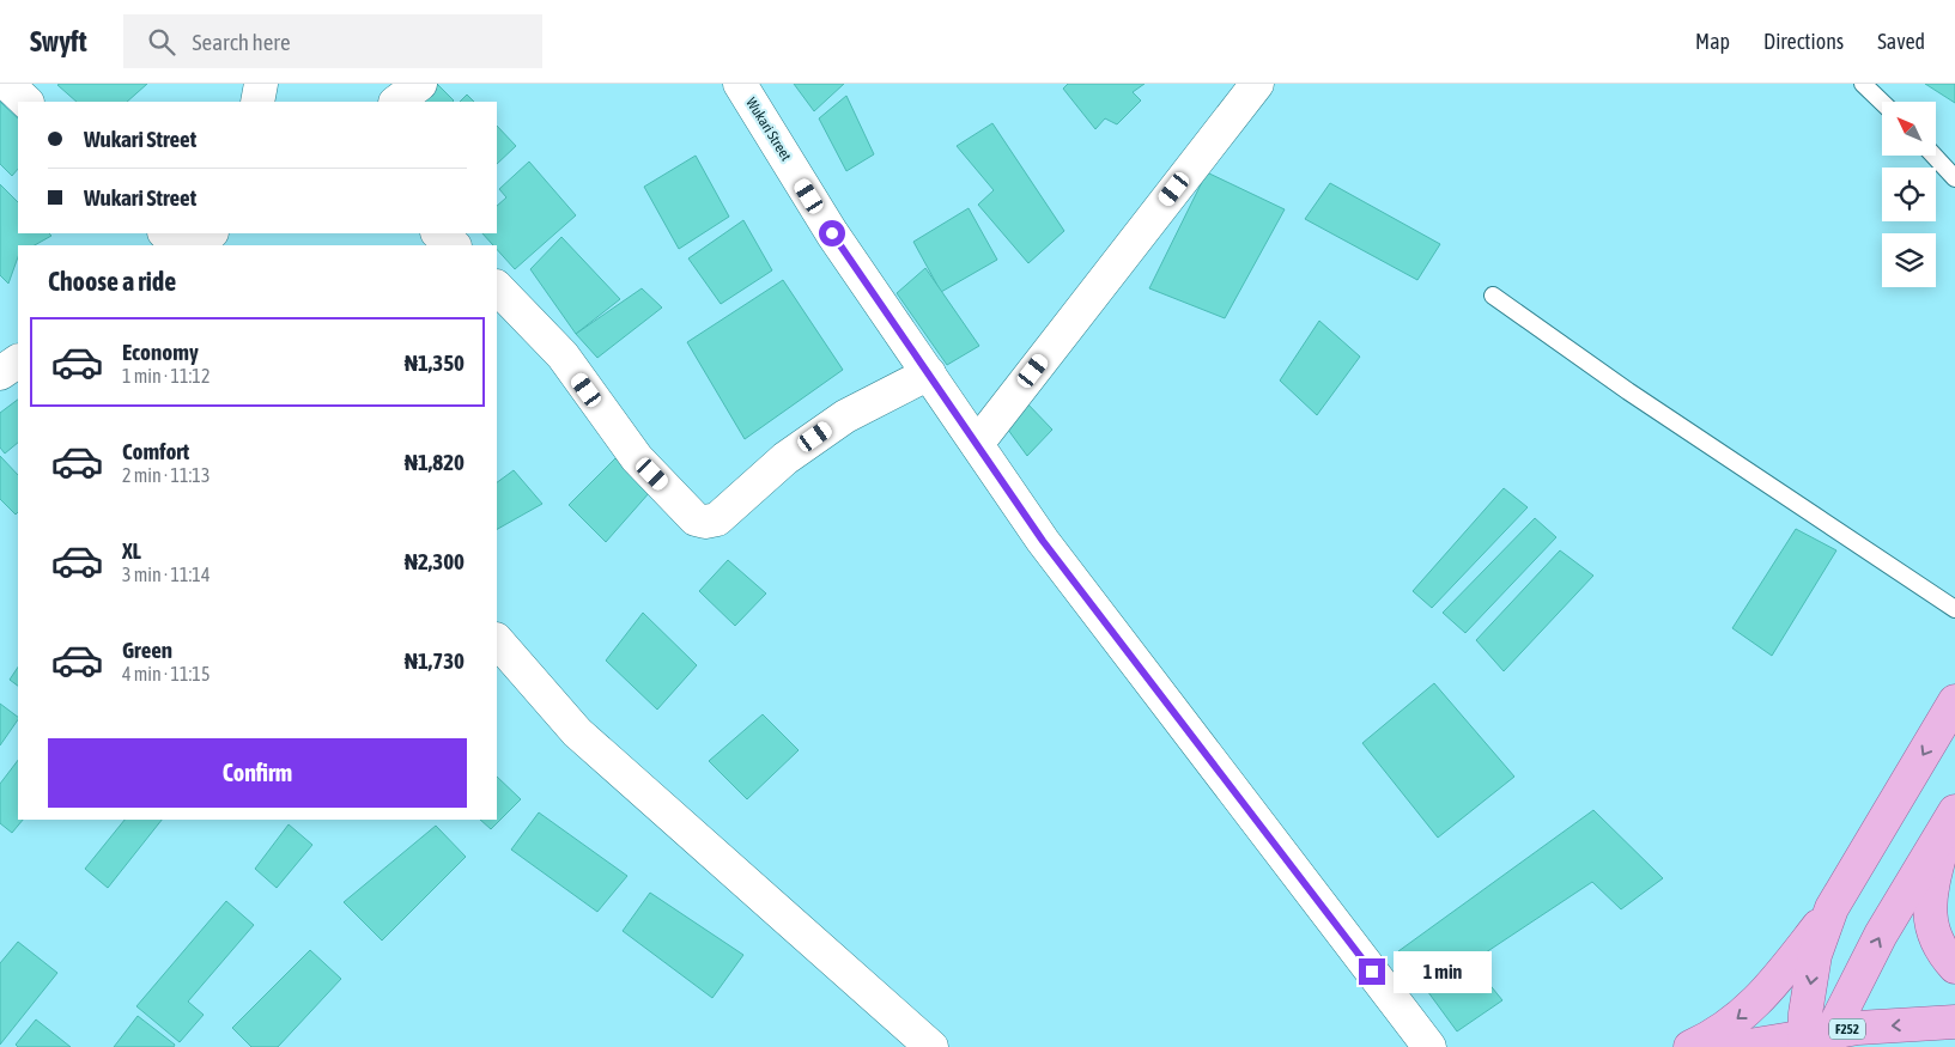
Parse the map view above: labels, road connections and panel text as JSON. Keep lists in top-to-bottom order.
{
  "streets": {
    "main road": ["F252"],
    "street": ["Wukari Street"]
  },
  "north": "top left",
  "page": {
    "header": "Swyft",
    "search": "Search here",
    "nav": ["Map", "Directions", "Saved"],
    "banner": ["Wukari Street", "Wukari Street"],
    "heading": "Choose a ride",
    "list": [
      {
        "name": "Economy",
        "note": "1 min · 11:12",
        "value": "₦1,350"
      },
      {
        "name": "Comfort",
        "note": "2 min · 11:13",
        "value": "₦1,820"
      },
      {
        "name": "XL",
        "note": "3 min · 11:14",
        "value": "₦2,300"
      },
      {
        "name": "Green",
        "note": "4 min · 11:15",
        "value": "₦1,730"
      }
    ],
    "buttons": "Confirm",
    "bubble": "1 min"
  }
}
